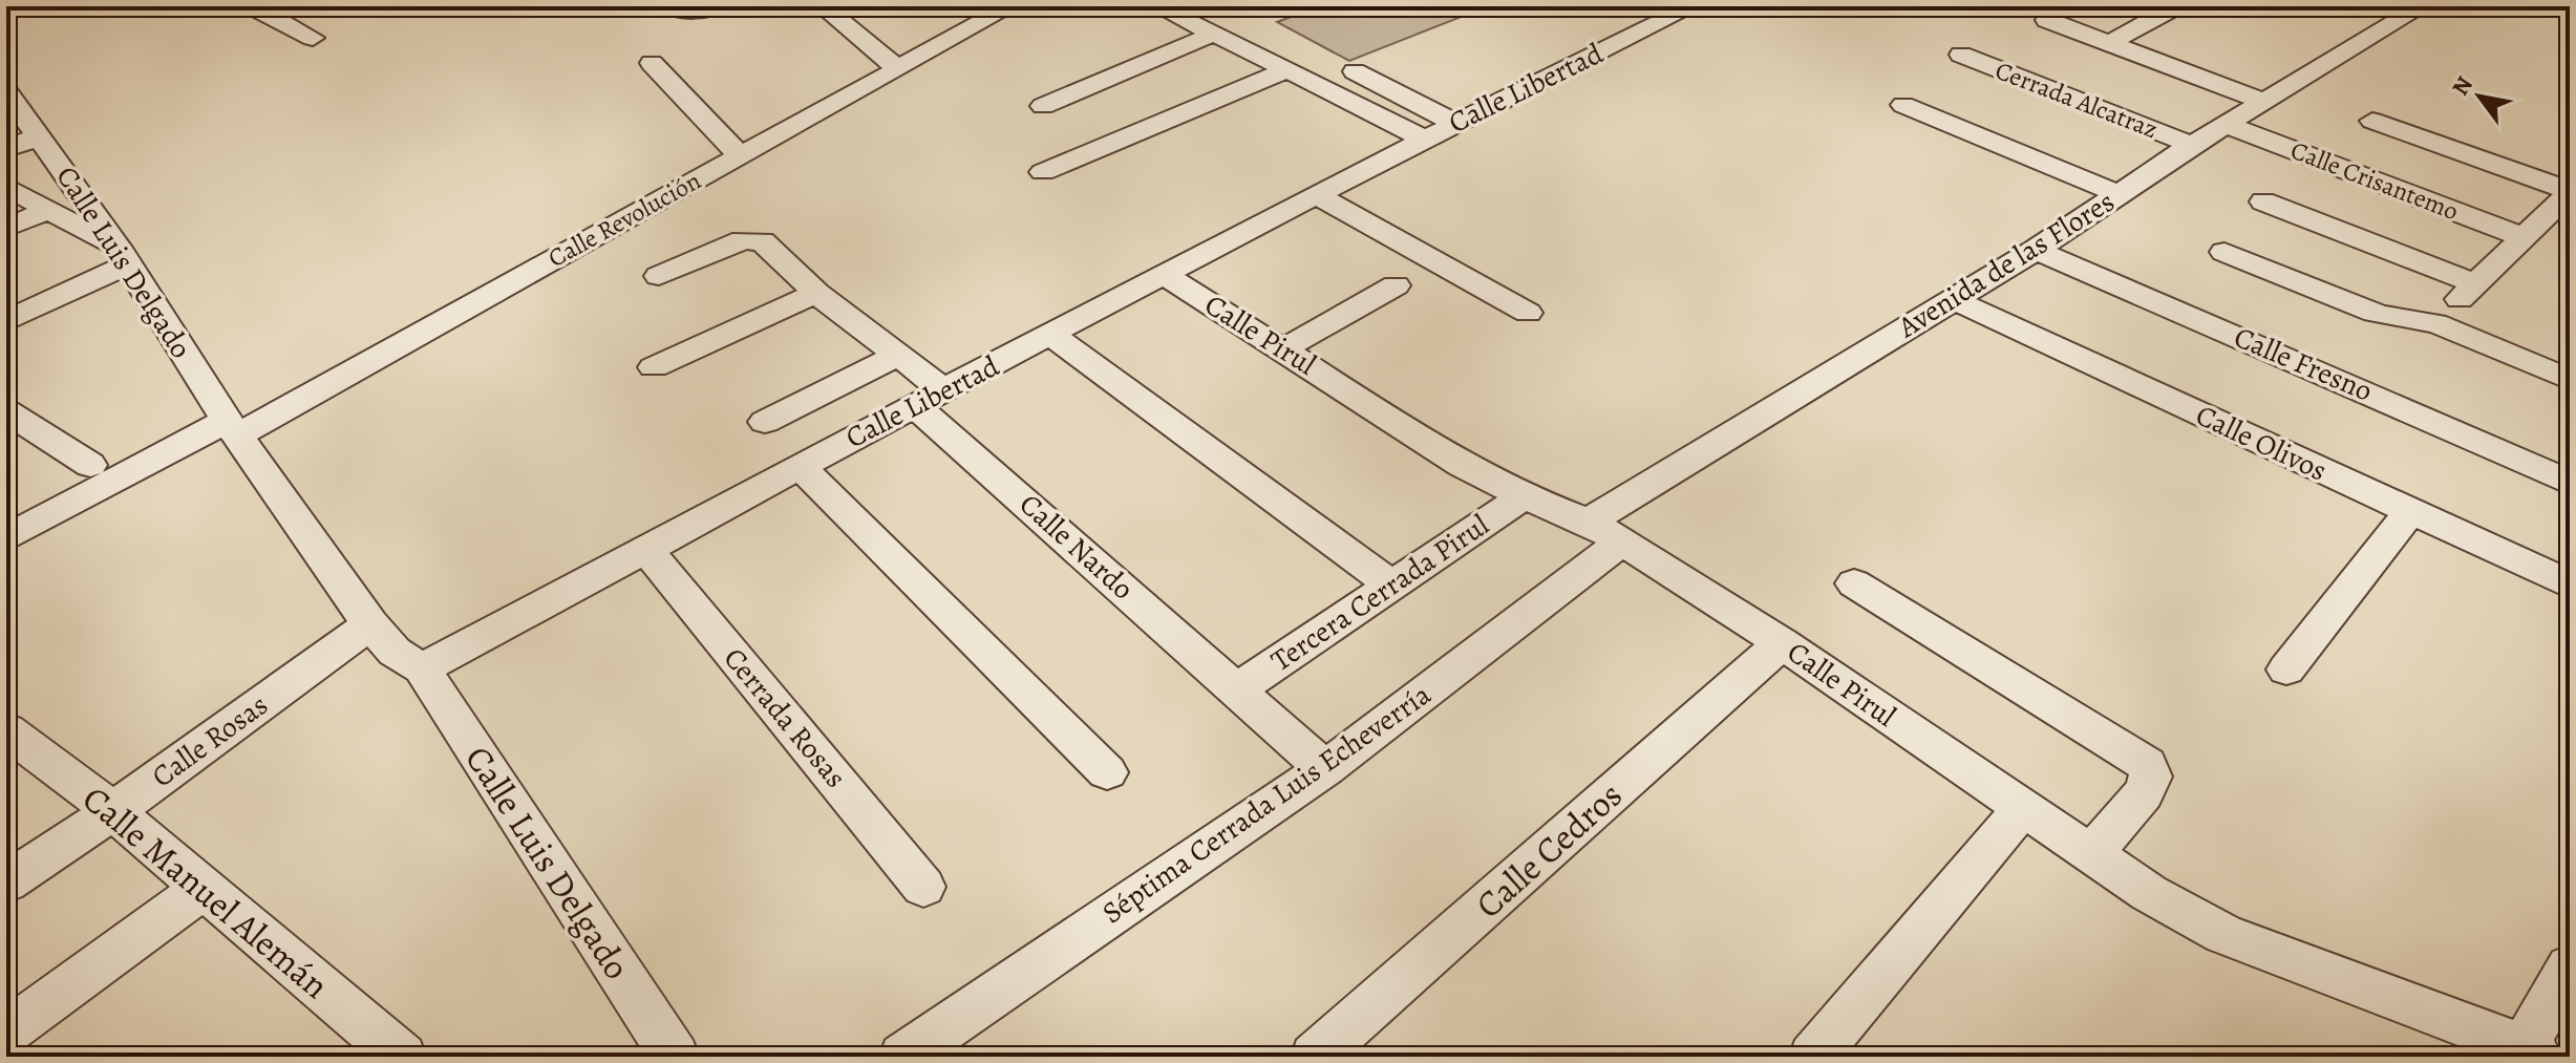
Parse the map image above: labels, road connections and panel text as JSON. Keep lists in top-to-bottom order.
{
  "streets": {
    "street": [
      "Calle Libertad",
      "Cerrada Alcatraz",
      "Calle Crisantemo",
      "Calle Revolución",
      "Calle Luis Delgado",
      "Avenida de las Flores",
      "Calle Pirul",
      "Calle Fresno",
      "Calle Olivos",
      "Calle Nardo",
      "Tercera Cerrada Pirul",
      "Cerrada Rosas",
      "Calle Rosas",
      "Séptima Cerrada Luis Echeverría",
      "Calle Cedros",
      "Calle Manuel Alemán"
    ]
  },
  "crossings": [
    ["Calle Libertad", "Calle Luis Delgado"],
    ["Calle Libertad", "Calle Pirul"],
    ["Calle Libertad", "Calle Nardo"],
    ["Calle Libertad", "Cerrada Rosas"],
    ["Cerrada Alcatraz", "Avenida de las Flores"],
    ["Calle Crisantemo", "Avenida de las Flores"],
    ["Calle Revolución", "Calle Luis Delgado"],
    ["Avenida de las Flores", "Calle Pirul"],
    ["Avenida de las Flores", "Calle Fresno"],
    ["Avenida de las Flores", "Calle Olivos"],
    ["Avenida de las Flores", "Séptima Cerrada Luis Echeverría"],
    ["Calle Pirul", "Tercera Cerrada Pirul"],
    ["Calle Pirul", "Séptima Cerrada Luis Echeverría"],
    ["Calle Pirul", "Calle Cedros"],
    ["Calle Nardo", "Tercera Cerrada Pirul"],
    ["Calle Nardo", "Séptima Cerrada Luis Echeverría"],
    ["Calle Rosas", "Calle Manuel Alemán"]
  ],
  "north": "top left"
}
